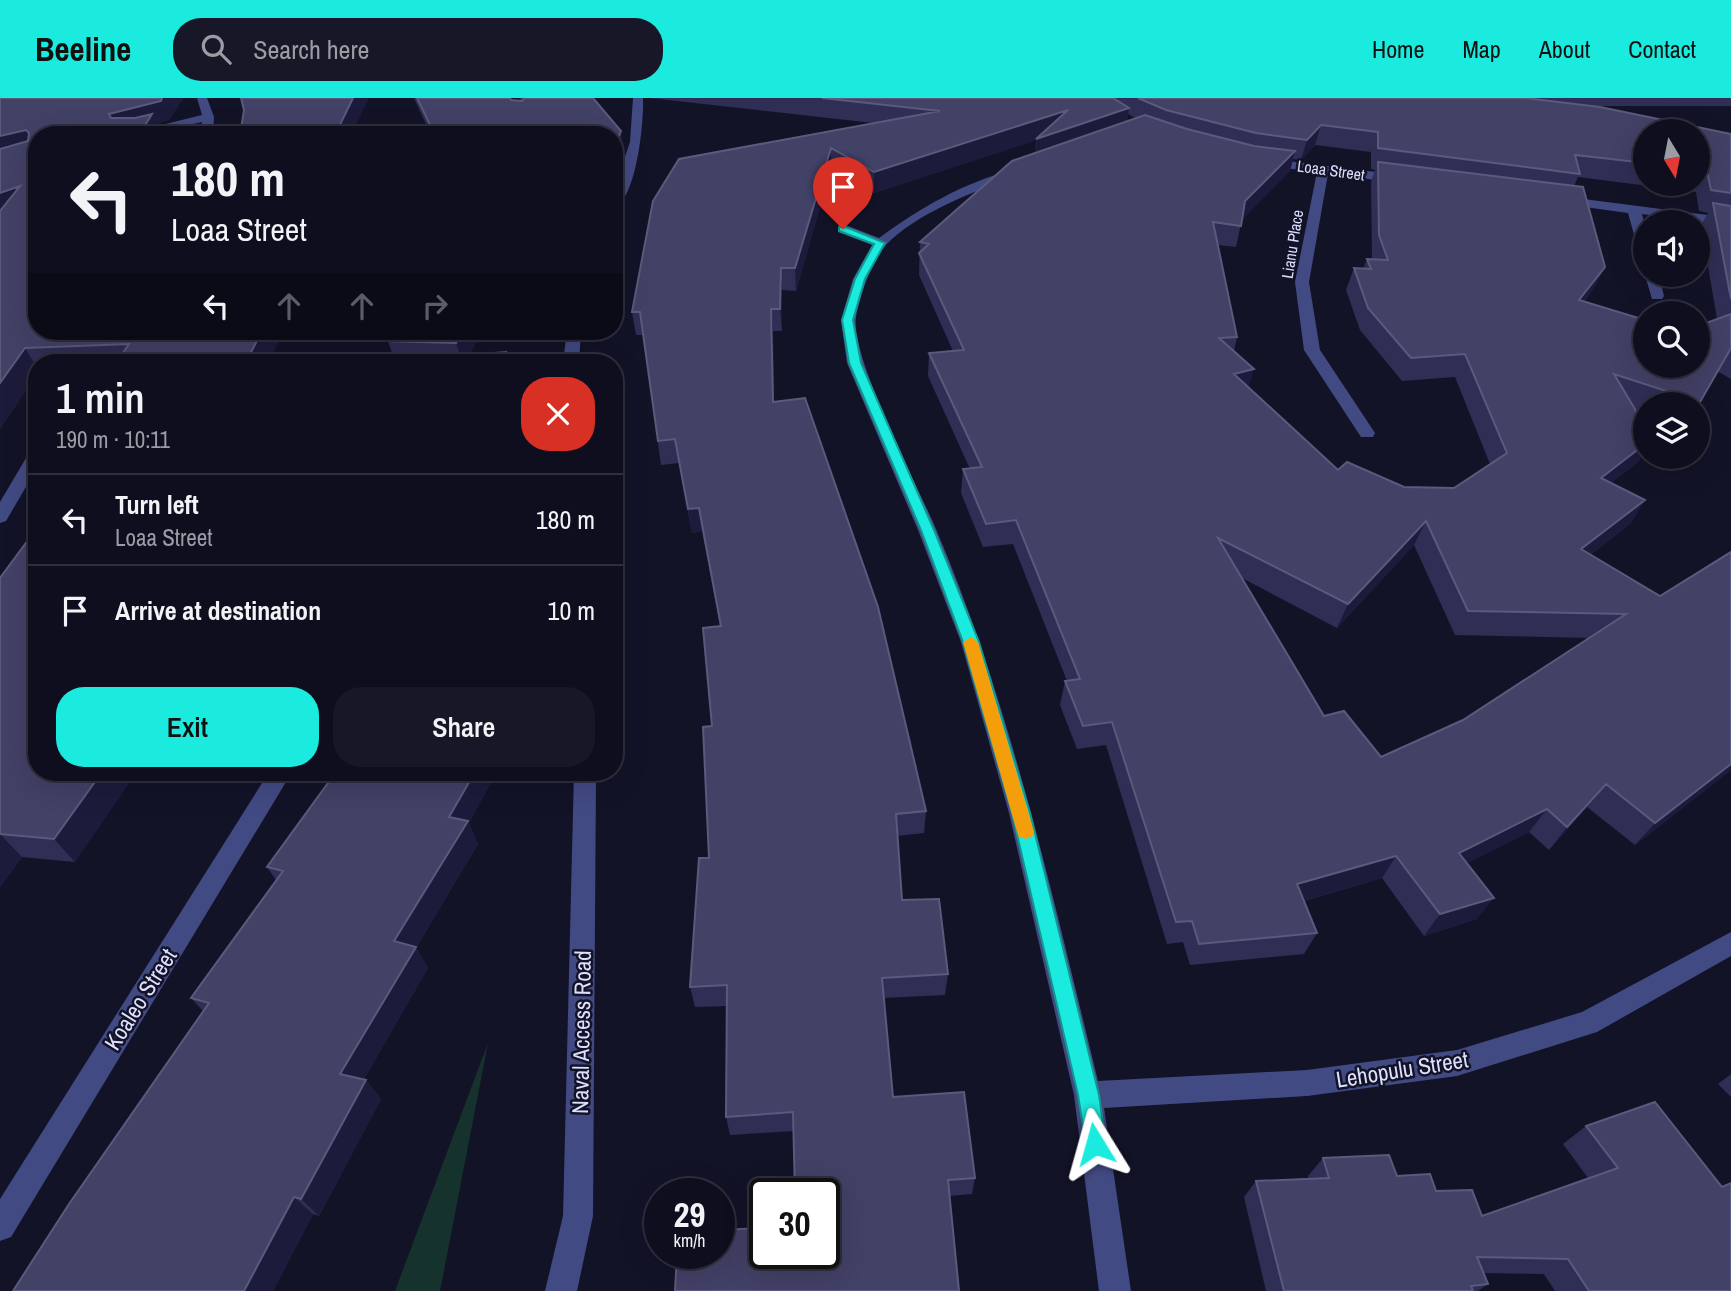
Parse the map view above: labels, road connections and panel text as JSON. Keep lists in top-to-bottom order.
{
  "streets": {
    "street": [
      "Loaa Street",
      "Lianu Place",
      "Koaleo Street",
      "Naval Access Road",
      "Lehopulu Street"
    ]
  },
  "crossings": [
    ["Loaa Street", "Lianu Place"]
  ],
  "north": "bottom",
  "page": {
    "header": "Beeline",
    "search": "Search here",
    "nav": [
      "Home",
      "Map",
      "About",
      "Contact"
    ],
    "turn": ["180 m", "Loaa Street"],
    "heading": ["1 min", "190 m · 10:11"],
    "list": [
      {
        "name": "Turn left",
        "note": "Loaa Street",
        "value": "180 m"
      },
      {
        "name": "Arrive at destination",
        "value": "10 m"
      }
    ],
    "buttons": ["Exit", "Share"],
    "speed": "29 km/h",
    "limit": "30"
  }
}
